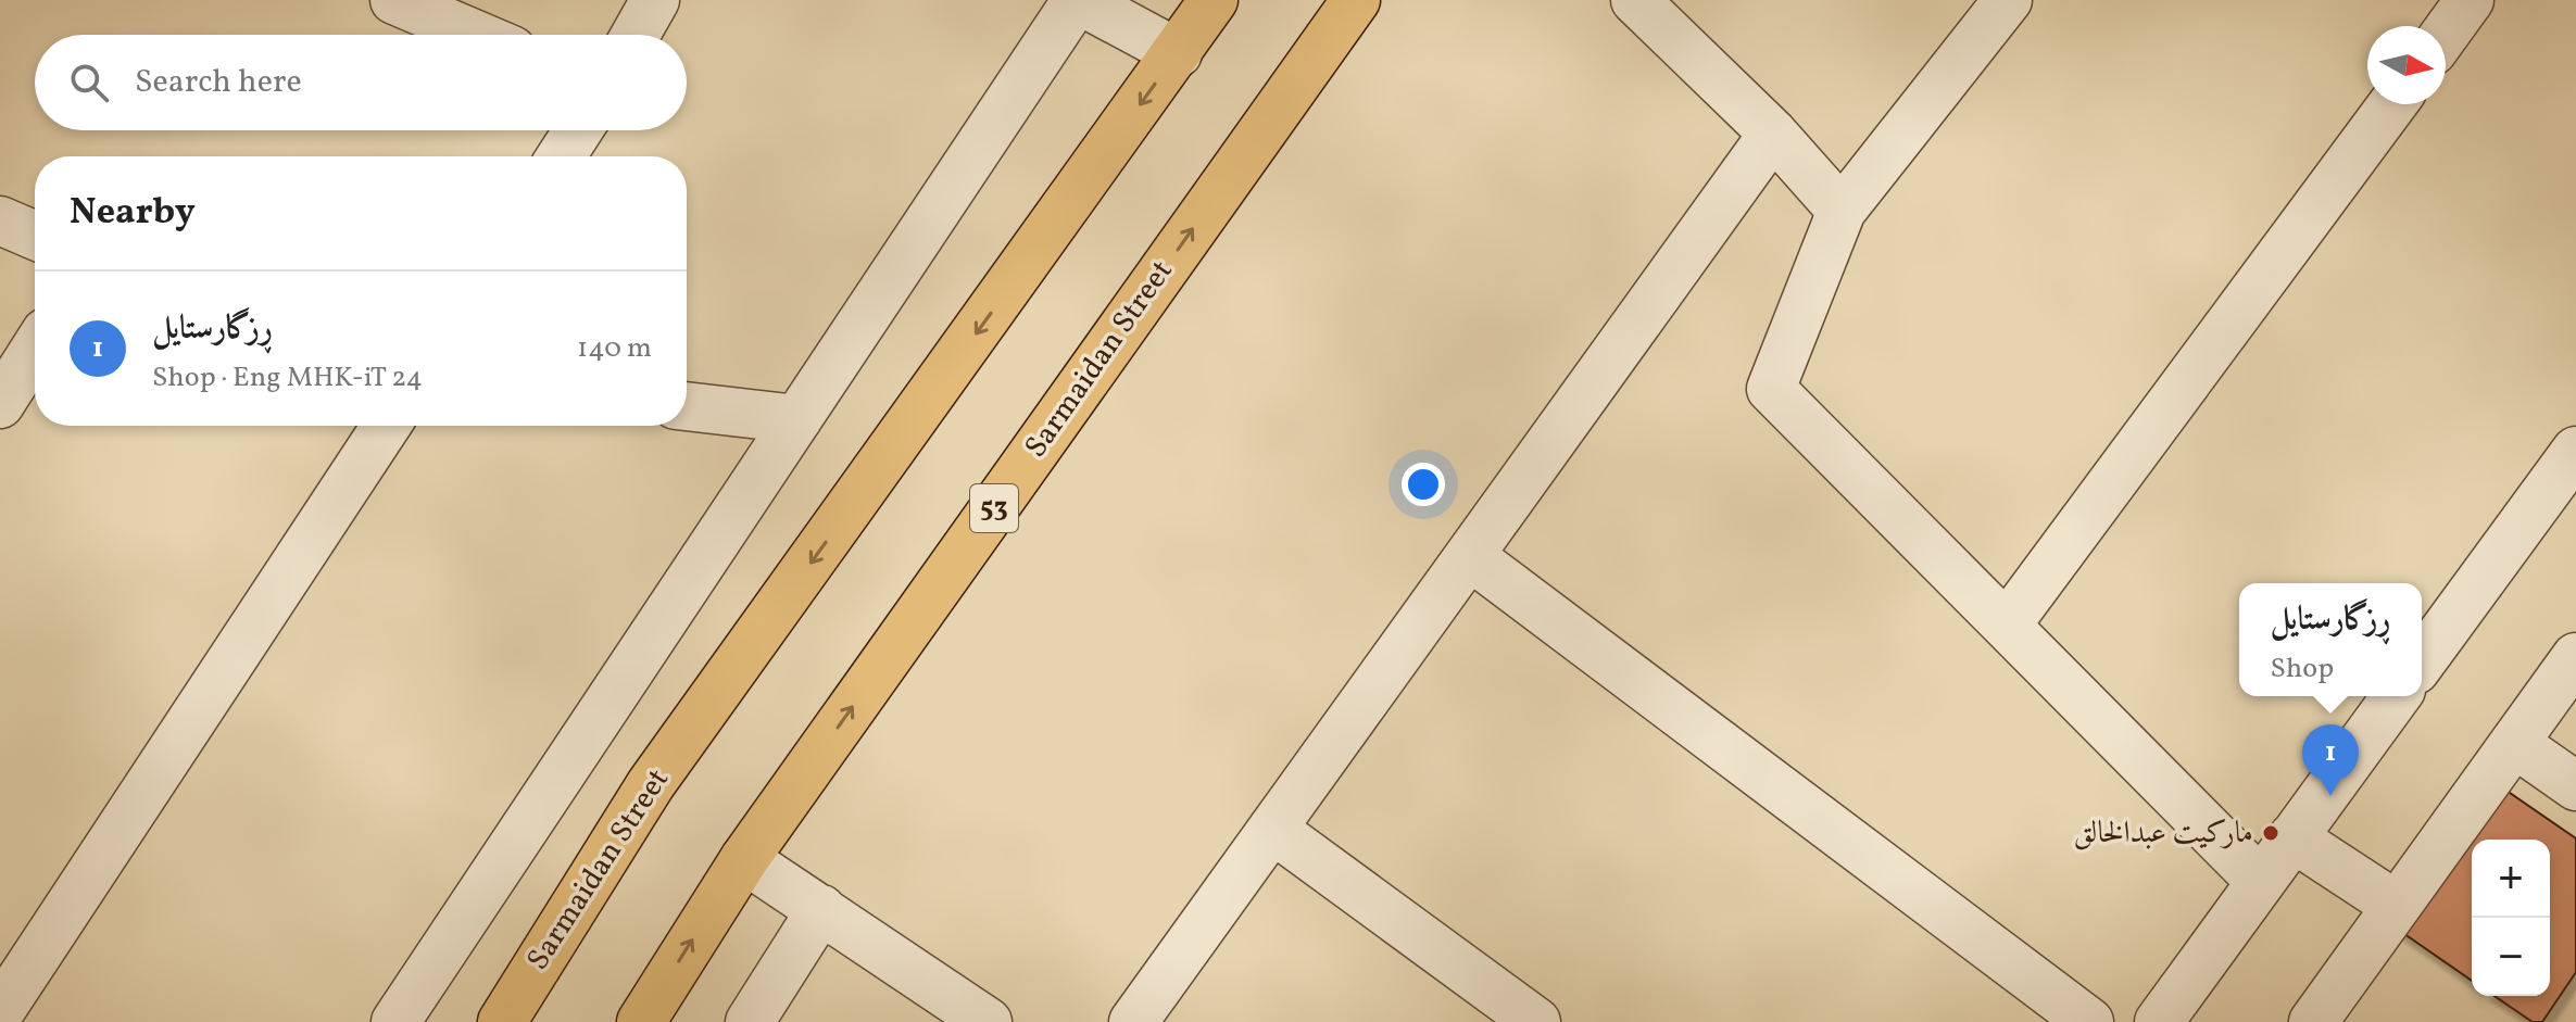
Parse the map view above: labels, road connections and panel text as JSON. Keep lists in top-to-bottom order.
{
  "streets": {
    "main road": ["Sarmaidan Street", "53"]
  },
  "places": ["ماركیت عبدالخالق"],
  "north": "right",
  "page": {
    "search": "Search here",
    "heading": "Nearby",
    "list": [
      {
        "mark": "1",
        "name": "ڕزگارستایل",
        "note": "Shop · Eng MHK-iT 24",
        "value": "140 m"
      }
    ],
    "popup": ["ڕزگارستایل", "Shop"],
    "pins": "1",
    "map_buttons": ["+", "−"]
  }
}
